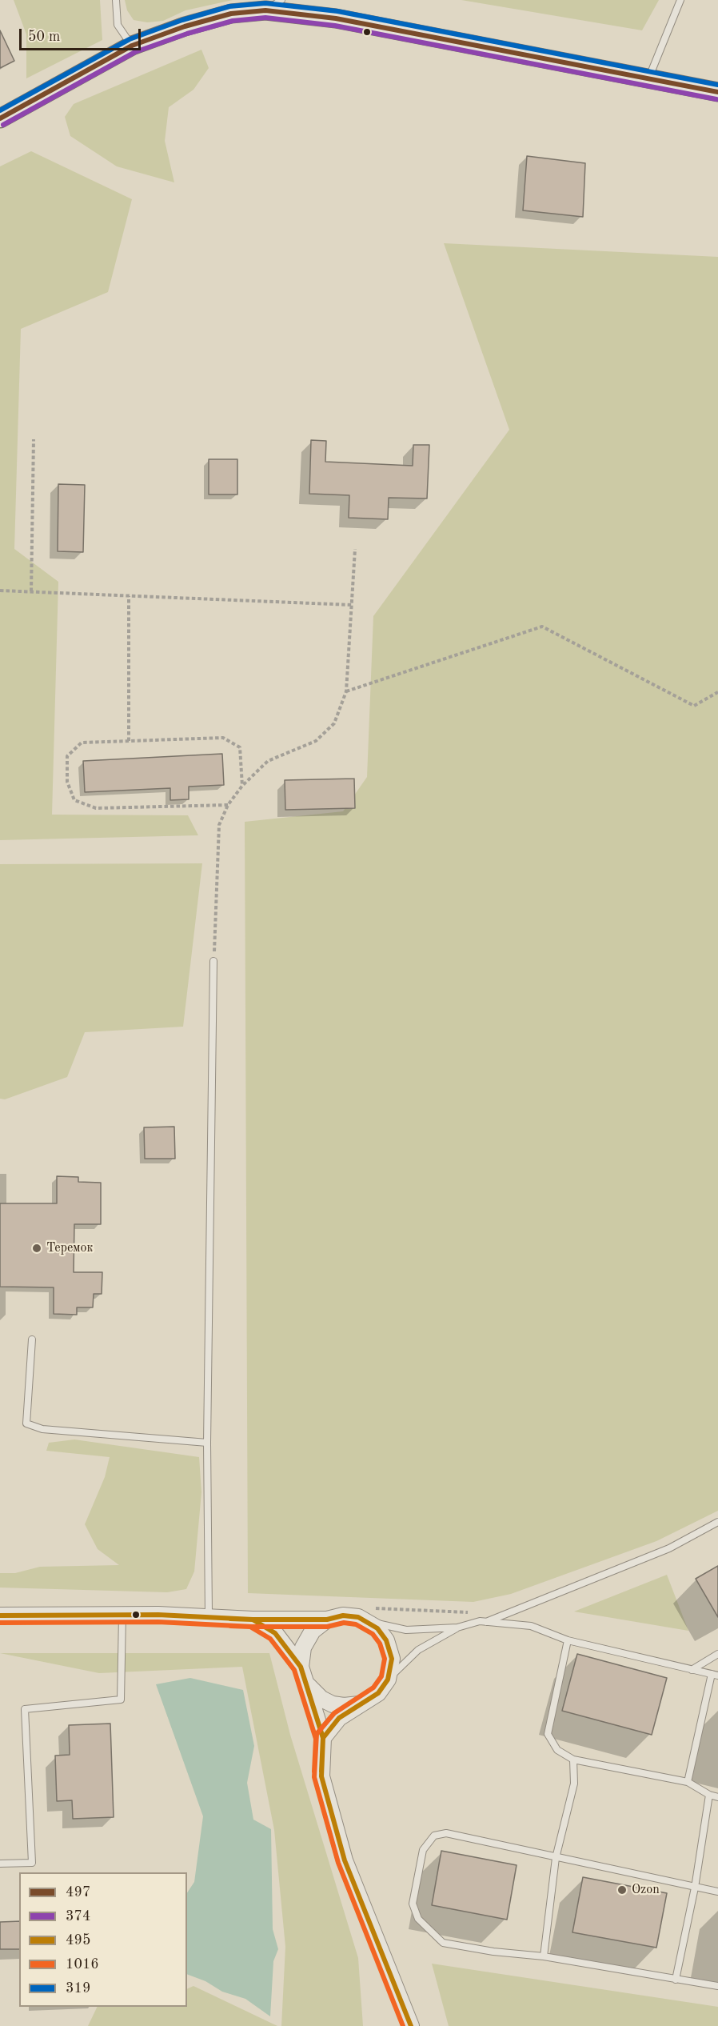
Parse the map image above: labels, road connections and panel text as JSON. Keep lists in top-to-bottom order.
{
  "places": ["Теремок", "Ozon"],
  "lines": [
    "transit line 319",
    "transit line 497",
    "transit line 374",
    "transit line 495",
    "transit line 1016"
  ],
  "legend": [
    "497",
    "374",
    "495",
    "1016",
    "319"
  ],
  "scale_bar": "50 m"
}
